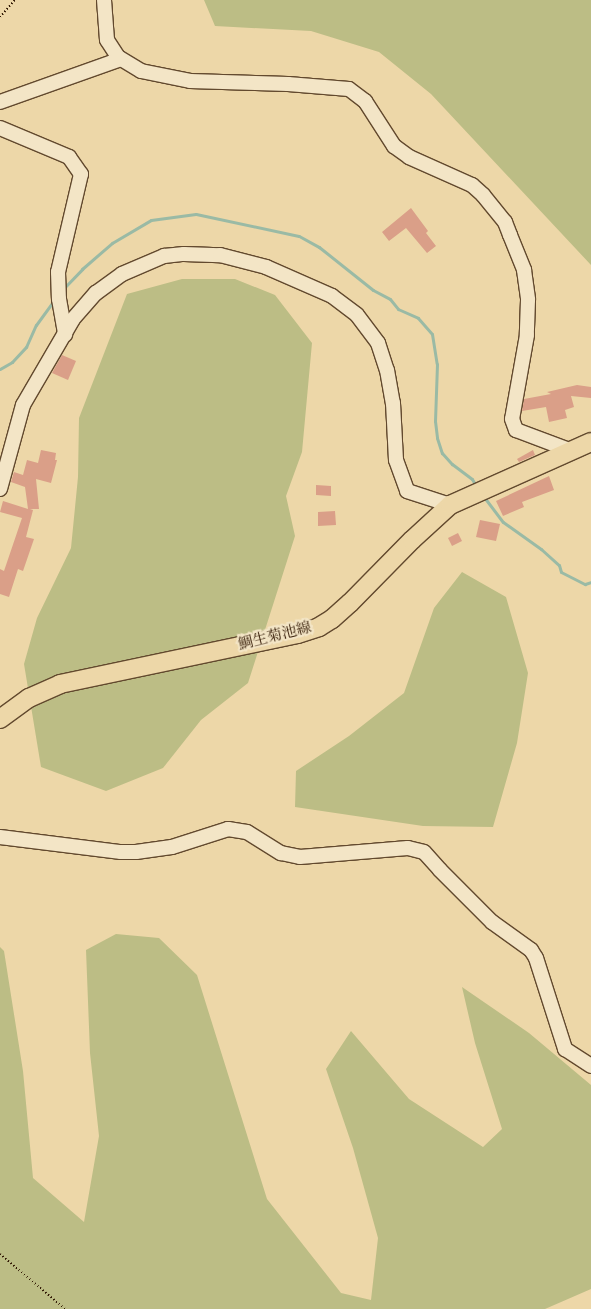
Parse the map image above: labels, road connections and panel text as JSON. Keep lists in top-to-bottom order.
{
  "streets": {
    "main road": ["鯛生菊池線"]
  }
}
